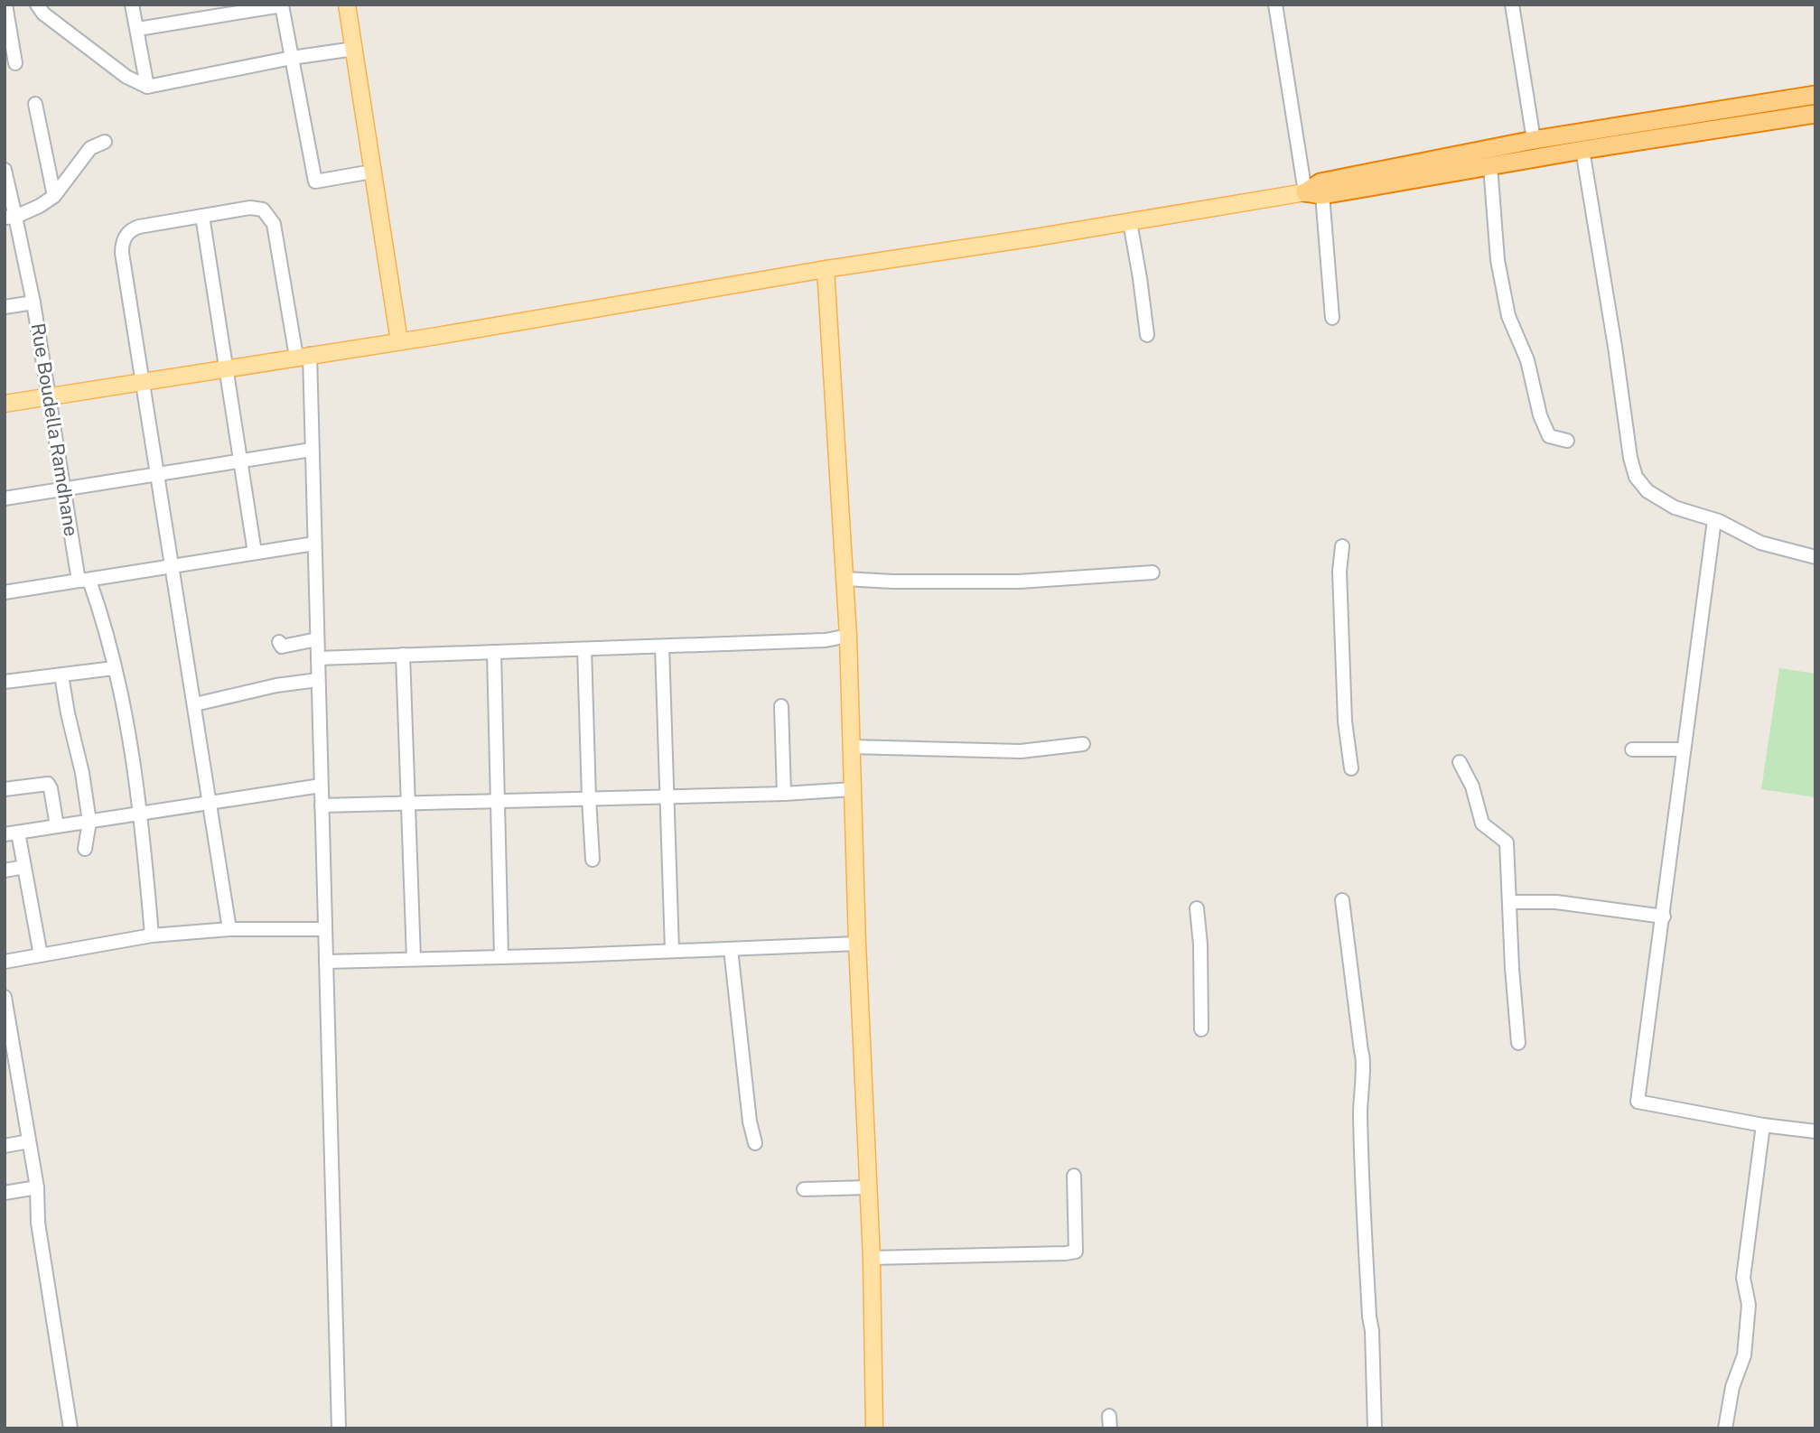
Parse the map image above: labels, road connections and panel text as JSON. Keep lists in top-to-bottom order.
{
  "streets": {
    "street": ["Rue Boudella Ramdhane"]
  }
}
